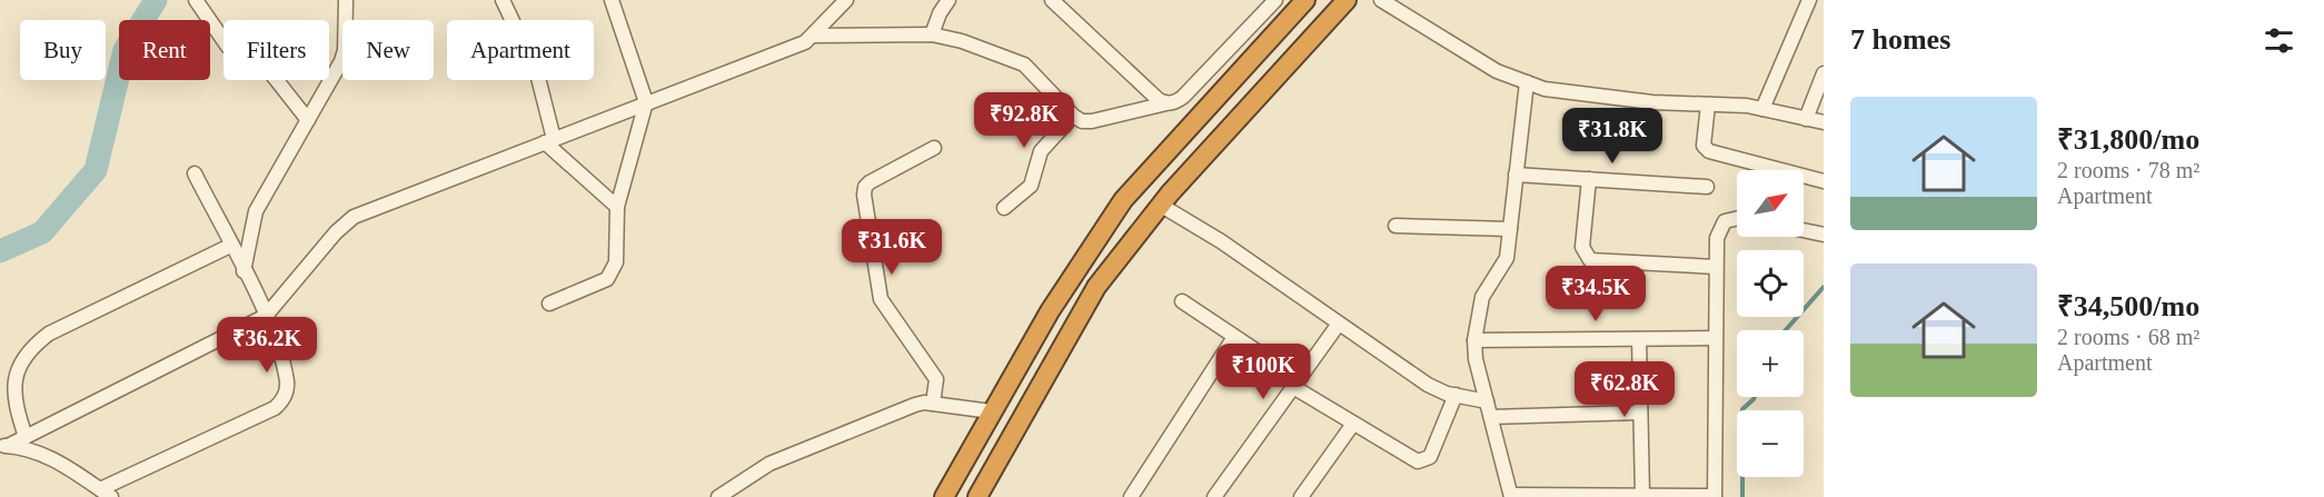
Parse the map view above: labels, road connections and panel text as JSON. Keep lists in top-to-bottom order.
{
  "north": "top right",
  "page": {
    "heading": "7 homes",
    "chip": [
      "Buy",
      "Rent",
      "Filters",
      "New",
      "Apartment"
    ],
    "list": [
      {
        "name": "₹31,800/mo",
        "note": "2 rooms · 78 m² · Apartment"
      },
      {
        "name": "₹34,500/mo",
        "note": "2 rooms · 68 m² · Apartment"
      }
    ],
    "price": [
      "₹92.8K",
      "₹31.8K",
      "₹31.6K",
      "₹34.5K",
      "₹36.2K",
      "₹100K",
      "₹62.8K"
    ],
    "map_buttons": ["+", "−"]
  }
}
